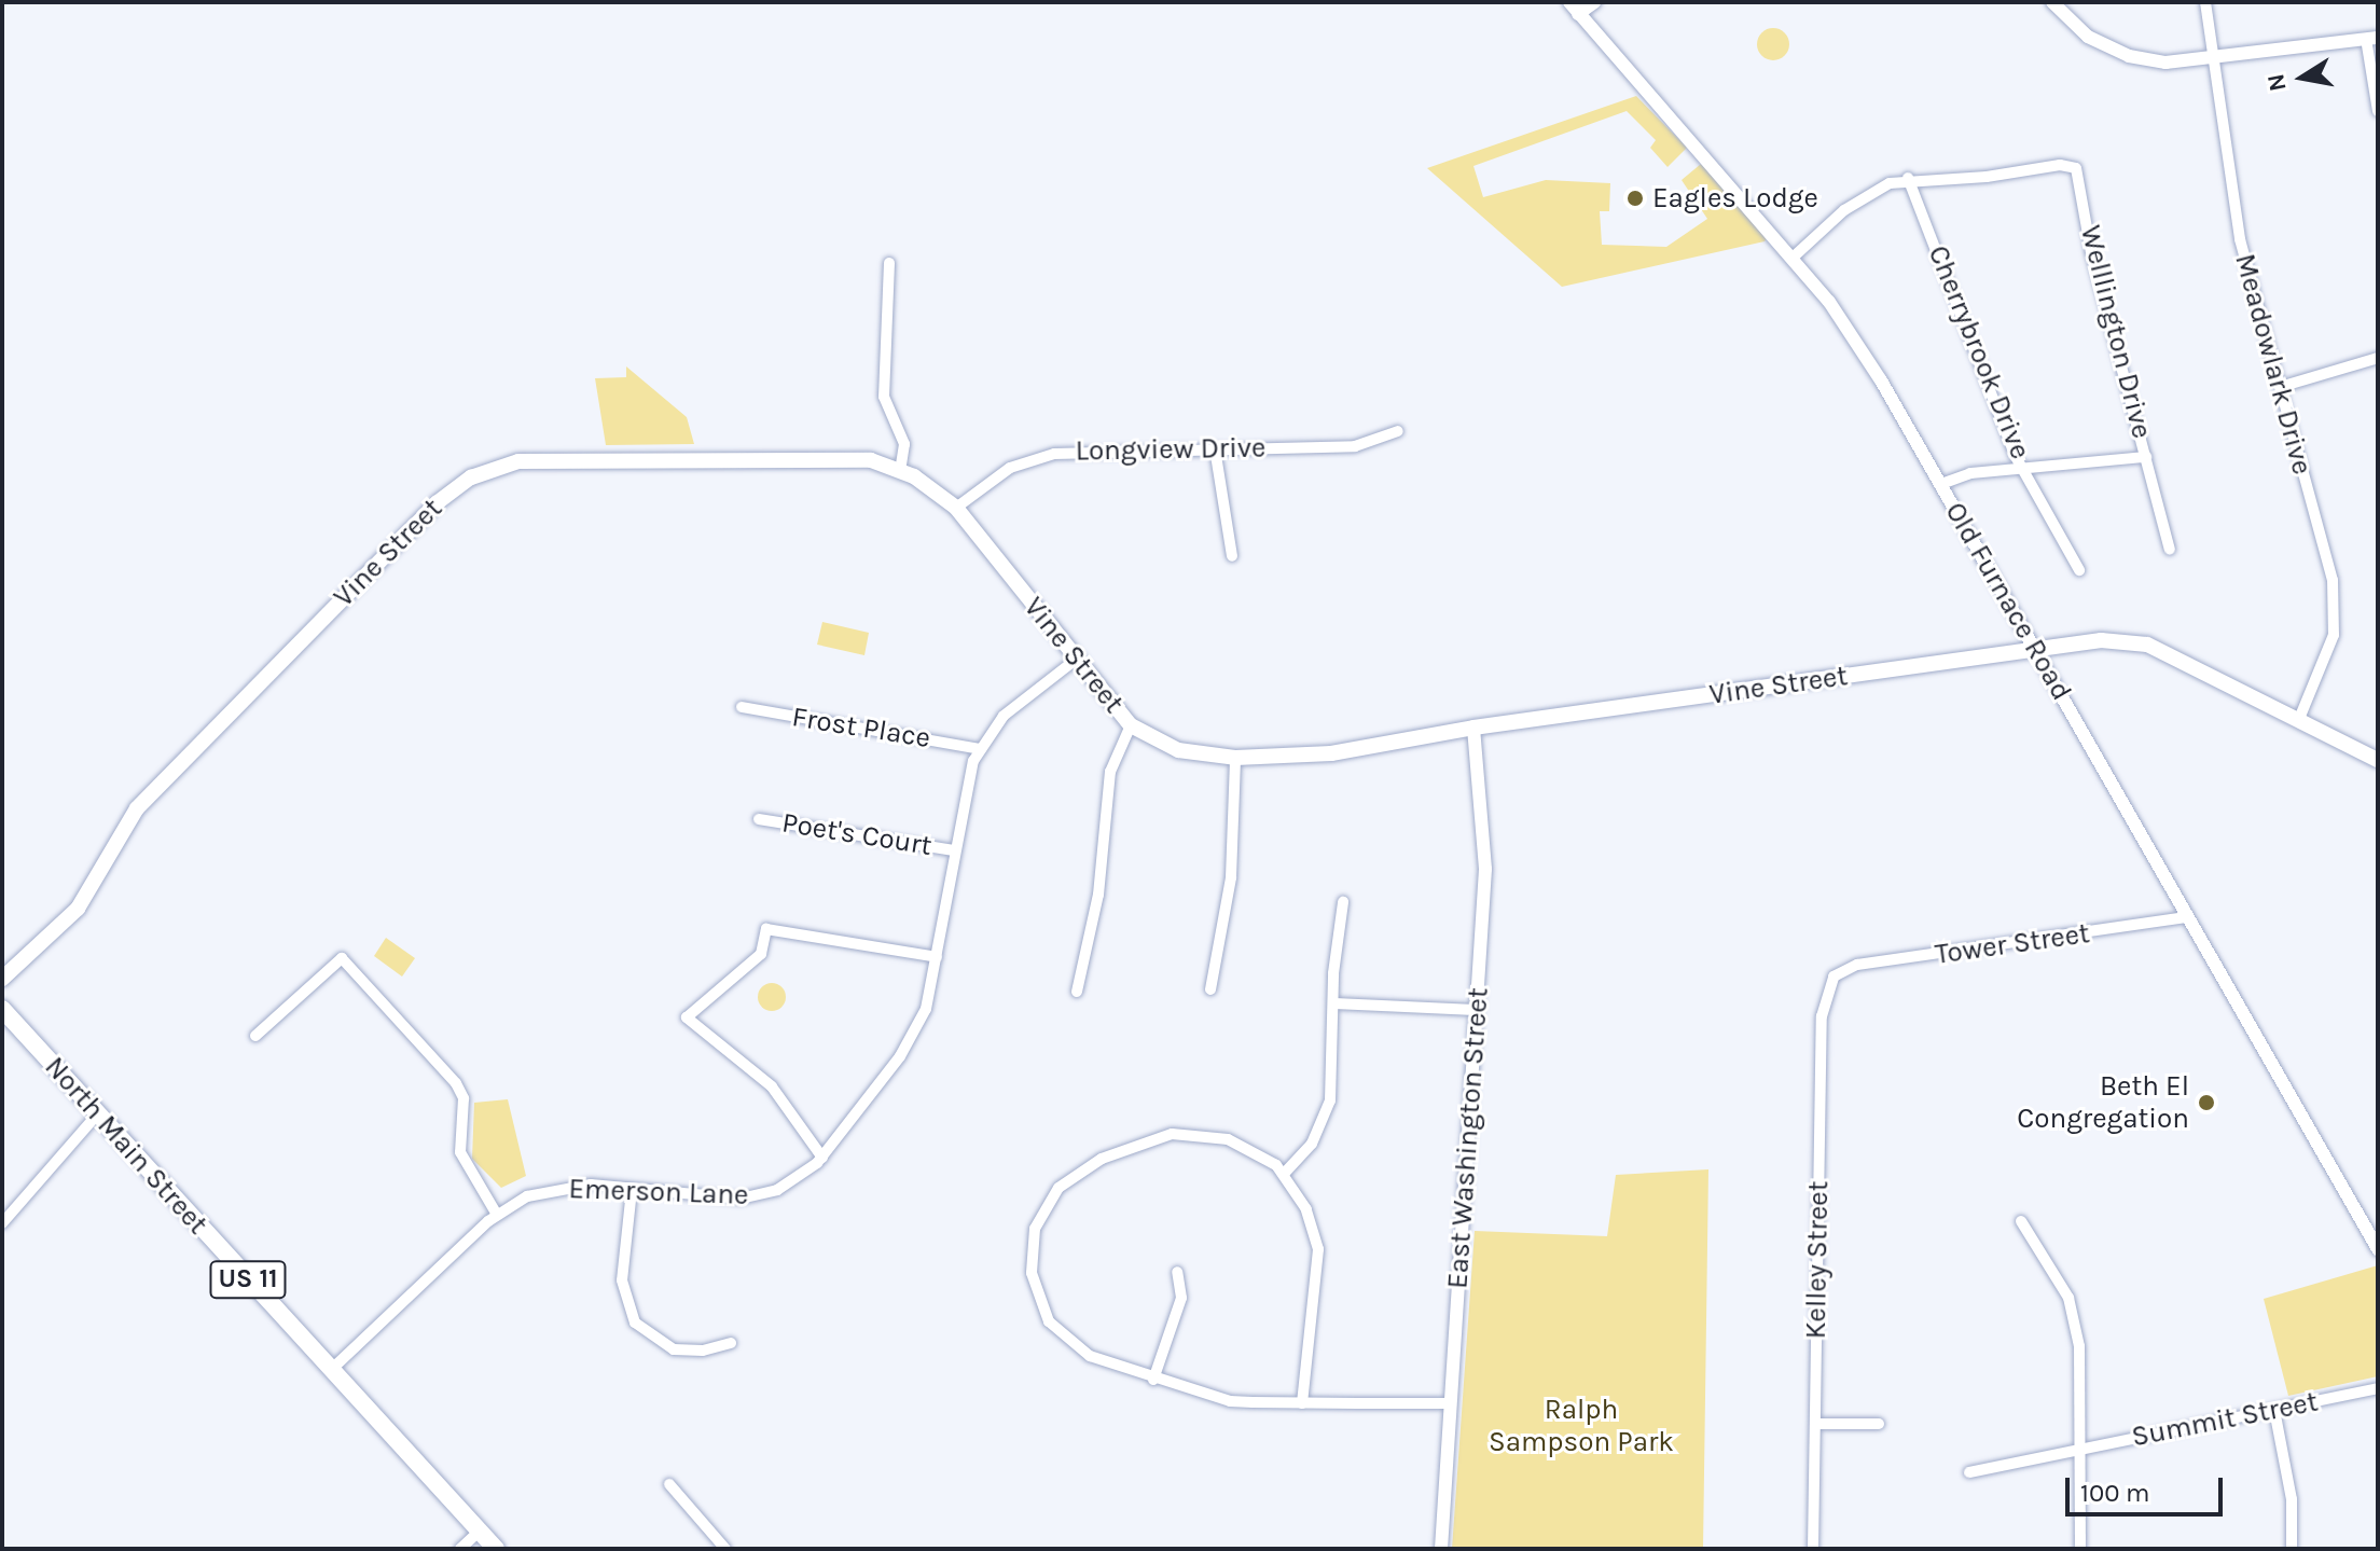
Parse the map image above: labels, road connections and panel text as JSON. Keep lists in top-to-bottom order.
{
  "streets": {
    "main road": ["Vine Street", "North Main Street", "US 11"],
    "street": [
      "Welllington Drive",
      "Cherrybrook Drive",
      "Meadowlark Drive",
      "Longview Drive",
      "Old Furnace Road",
      "Frost Place",
      "Poet's Court",
      "Tower Street",
      "East Washington Street",
      "Emerson Lane",
      "Kelley Street",
      "Summit Street"
    ]
  },
  "crossings": [
    ["Welllington Drive", "Cherrybrook Drive"],
    ["Welllington Drive", "Old Furnace Road"],
    ["Meadowlark Drive", "Vine Street"],
    ["Longview Drive", "Vine Street"],
    ["Vine Street", "Old Furnace Road"],
    ["Vine Street", "East Washington Street"],
    ["Vine Street", "Emerson Lane"],
    ["Old Furnace Road", "Tower Street"],
    ["Frost Place", "Emerson Lane"],
    ["Poet's Court", "Emerson Lane"],
    ["Tower Street", "Kelley Street"],
    ["North Main Street", "Emerson Lane"]
  ],
  "parks": ["Ralph Sampson Park"],
  "places": ["Eagles Lodge", "Beth El Congregation"],
  "scale_bar": "100 m",
  "north": "left"
}
